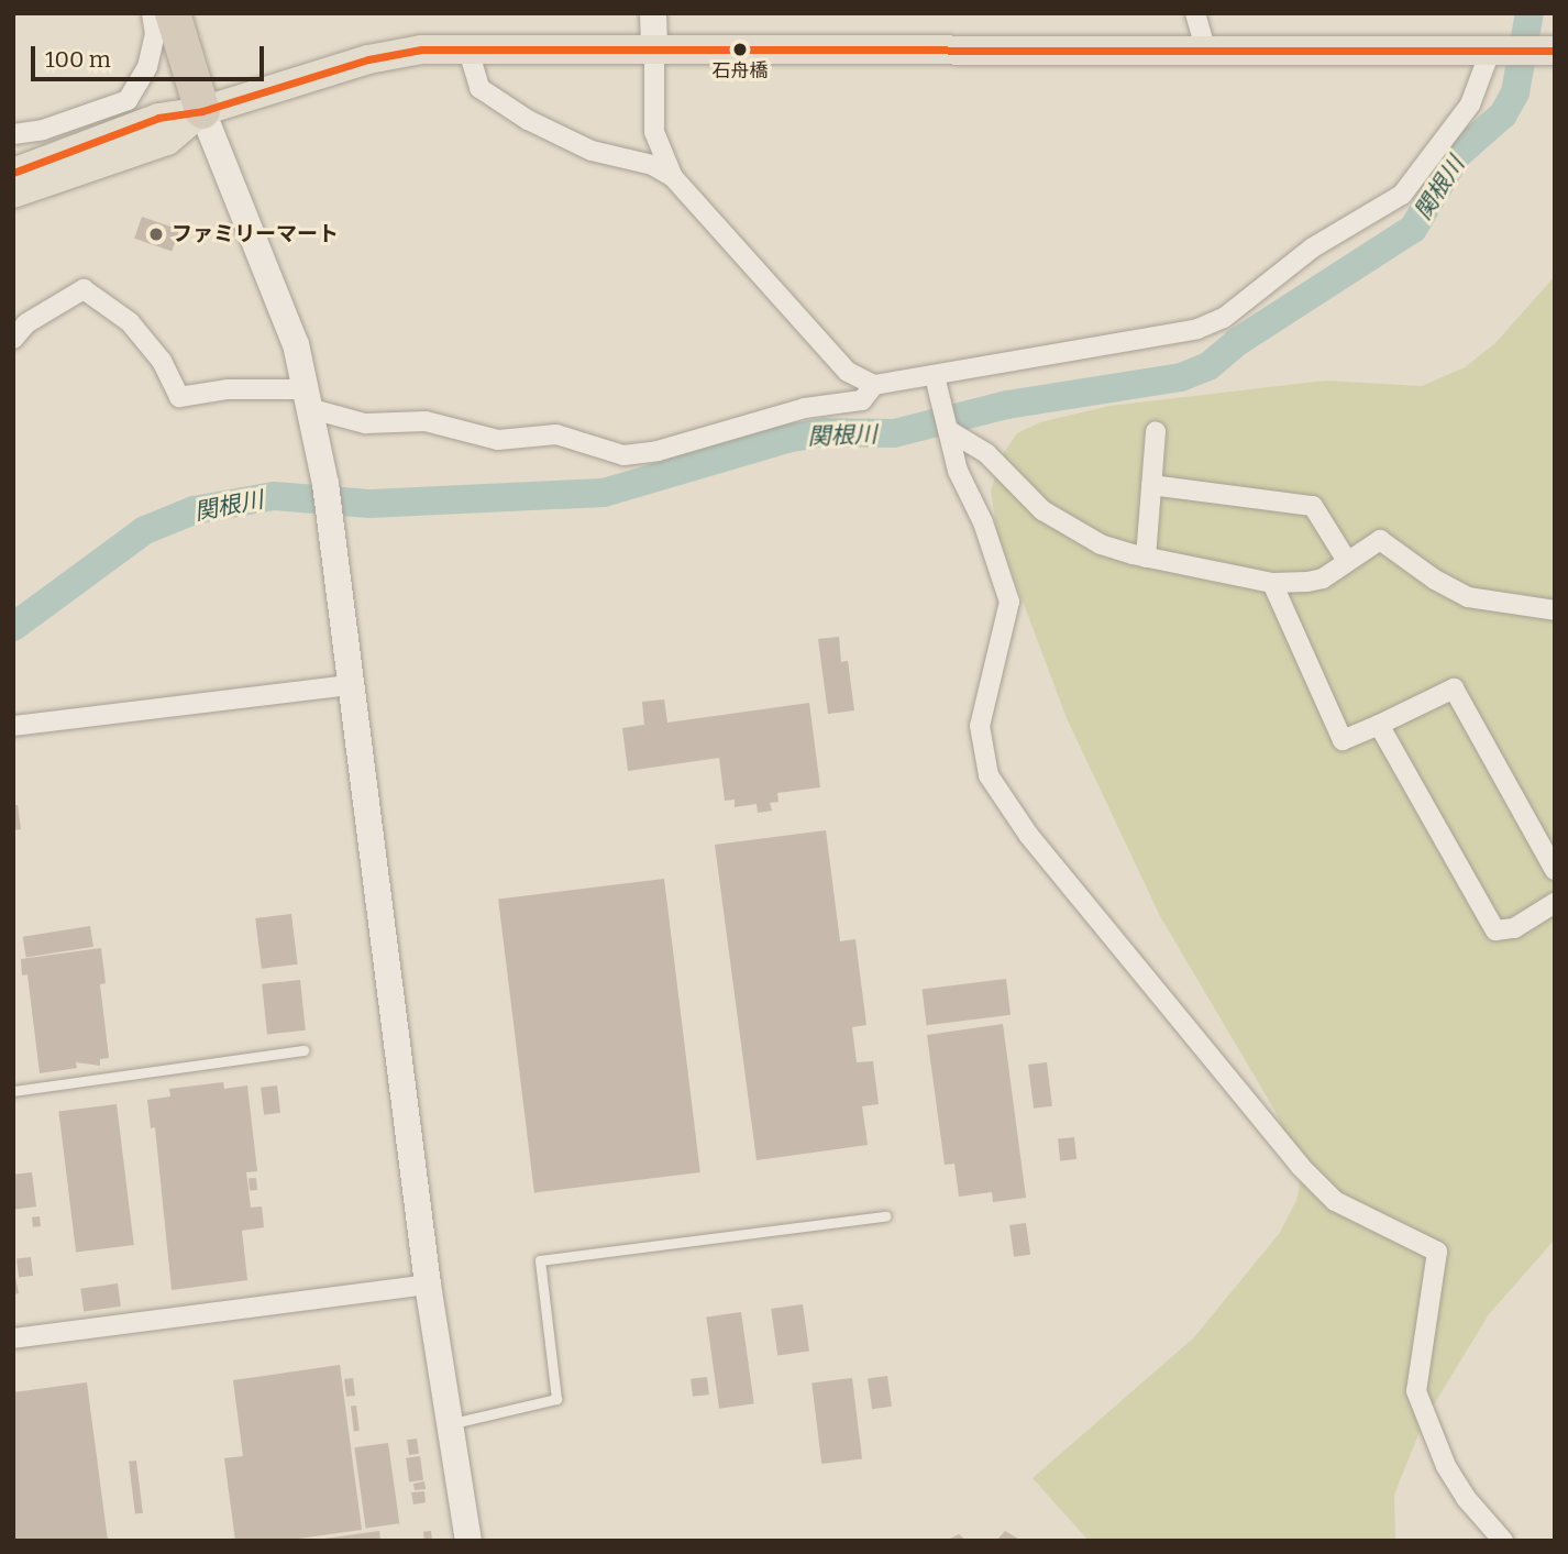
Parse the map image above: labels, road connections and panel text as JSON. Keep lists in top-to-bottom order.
{
  "water": ["関根川"],
  "places": ["石舟橋", "ファミリーマート"],
  "scale_bar": "100 m"
}
